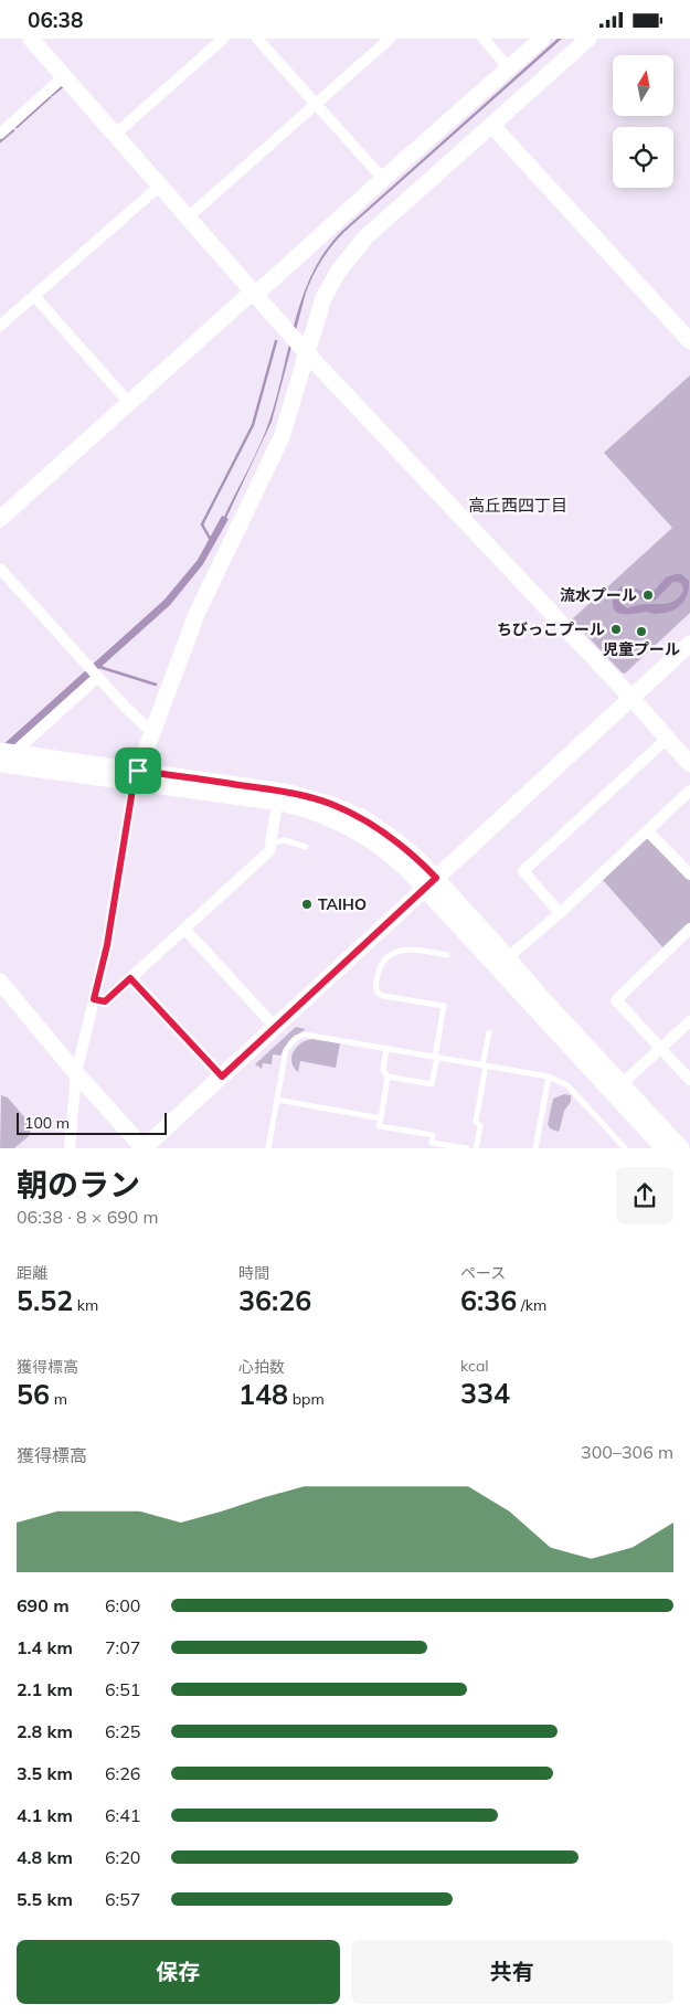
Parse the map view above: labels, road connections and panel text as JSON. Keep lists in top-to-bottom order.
{
  "districts": ["高丘西四丁目"],
  "places": [
    "流水プール",
    "ちびっこプール",
    "児童プール",
    "TAIHO"
  ],
  "scale_bar": "100 m",
  "north": "top",
  "page": {
    "status": "06:38",
    "scale": "100 m",
    "heading": ["朝のラン", "06:38 · 8 × 690 m"],
    "stats": [
      ["距離", "5.52 km"],
      ["時間", "36:26"],
      ["ペース", "6:36 /km"],
      ["獲得標高", "56 m"],
      ["心拍数", "148 bpm"],
      ["kcal", "334"]
    ],
    "chart": ["獲得標高", "300–306 m"],
    "list": [
      {
        "name": "690 m",
        "note": "6:00"
      },
      {
        "name": "1.4 km",
        "note": "7:07"
      },
      {
        "name": "2.1 km",
        "note": "6:51"
      },
      {
        "name": "2.8 km",
        "note": "6:25"
      },
      {
        "name": "3.5 km",
        "note": "6:26"
      },
      {
        "name": "4.1 km",
        "note": "6:41"
      },
      {
        "name": "4.8 km",
        "note": "6:20"
      },
      {
        "name": "5.5 km",
        "note": "6:57"
      }
    ],
    "buttons": ["保存", "共有"]
  }
}
